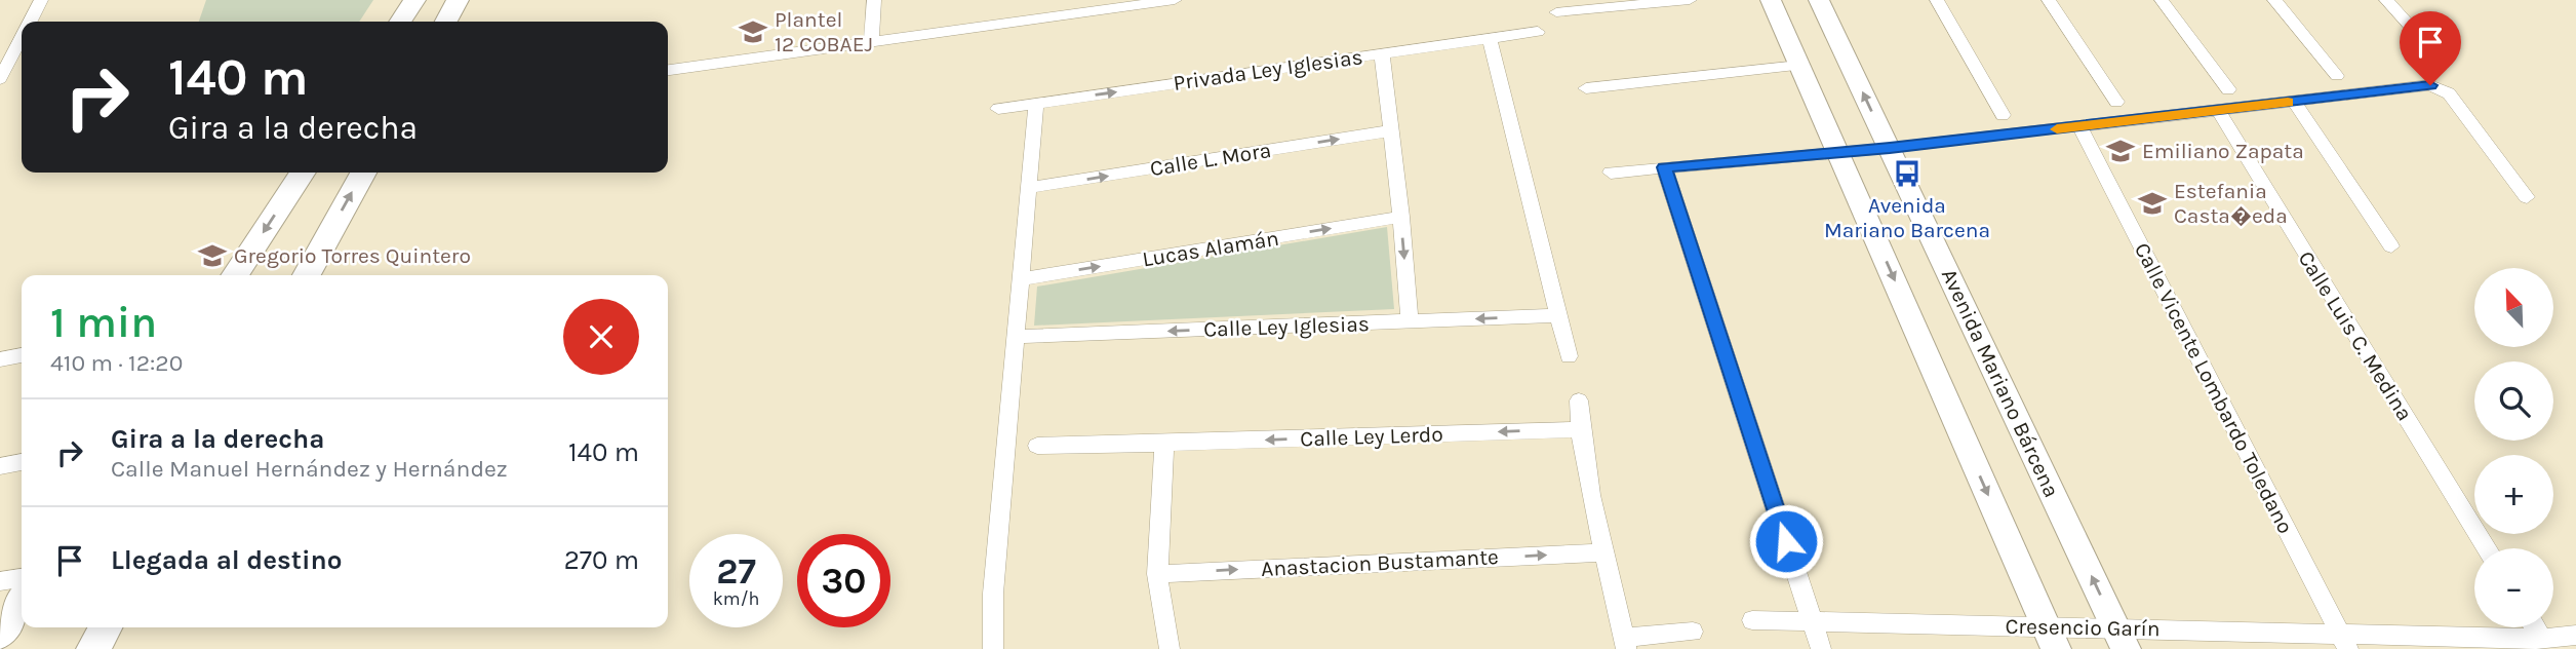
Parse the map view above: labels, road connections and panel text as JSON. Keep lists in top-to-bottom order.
{
  "streets": {
    "street": [
      "Privada Ley Iglesias",
      "Calle L. Mora",
      "Lucas Alamán",
      "Calle Ley Iglesias",
      "Calle Luis C. Medina",
      "Avenida Mariano Bárcena",
      "Calle Vicente Lombardo Toledano",
      "Calle Ley Lerdo",
      "Anastacion Bustamante",
      "Cresencio Garín"
    ]
  },
  "crossings": [
    ["Avenida Mariano Bárcena", "Cresencio Garín"],
    ["Calle Vicente Lombardo Toledano", "Cresencio Garín"]
  ],
  "one_way": [
    "Calle L. Mora",
    "Lucas Alamán",
    "Calle Ley Iglesias",
    "Calle Ley Lerdo",
    "Anastacion Bustamante"
  ],
  "places": {
    "school or university": [
      "Plantel 12 COBAEJ",
      "Emiliano Zapata",
      "Estefania Casta�eda",
      "Gregorio Torres Quintero"
    ],
    "bus stop": ["Avenida Mariano Barcena"]
  },
  "north": "top left",
  "page": {
    "turn": ["140 m", "Gira a la derecha"],
    "map_buttons": ["+", "−"],
    "heading": ["1 min", "410 m · 12:20"],
    "list": [
      {
        "name": "Gira a la derecha",
        "note": "Calle Manuel Hernández y Hernández",
        "value": "140 m"
      },
      {
        "name": "Llegada al destino",
        "value": "270 m"
      }
    ],
    "speed": "27 km/h",
    "limit": "30"
  }
}
